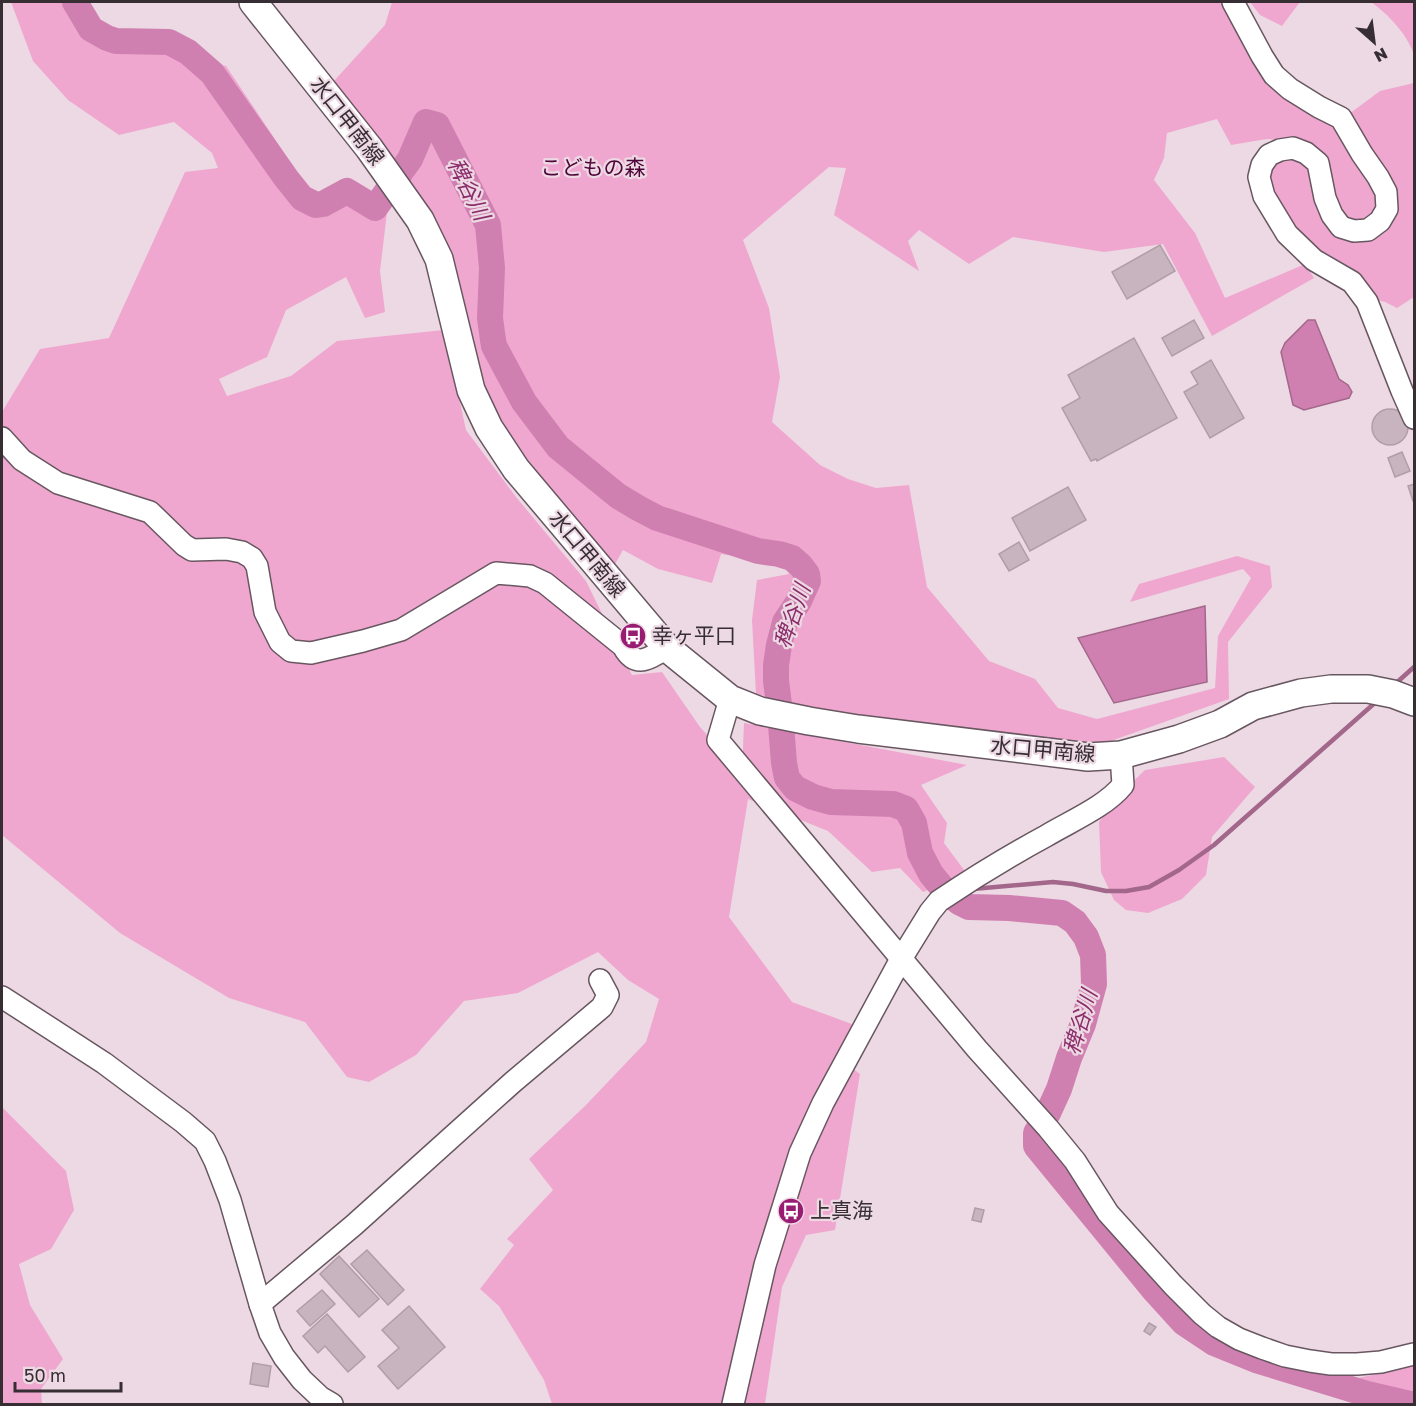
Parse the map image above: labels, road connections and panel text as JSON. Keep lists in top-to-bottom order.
{
  "streets": {
    "main road": ["水口甲南線"]
  },
  "water": ["稗谷川"],
  "parks": ["こどもの森"],
  "places": {
    "bus stop": ["幸ヶ平口", "上真海"]
  },
  "scale_bar": "50 m",
  "north": "bottom right"
}
